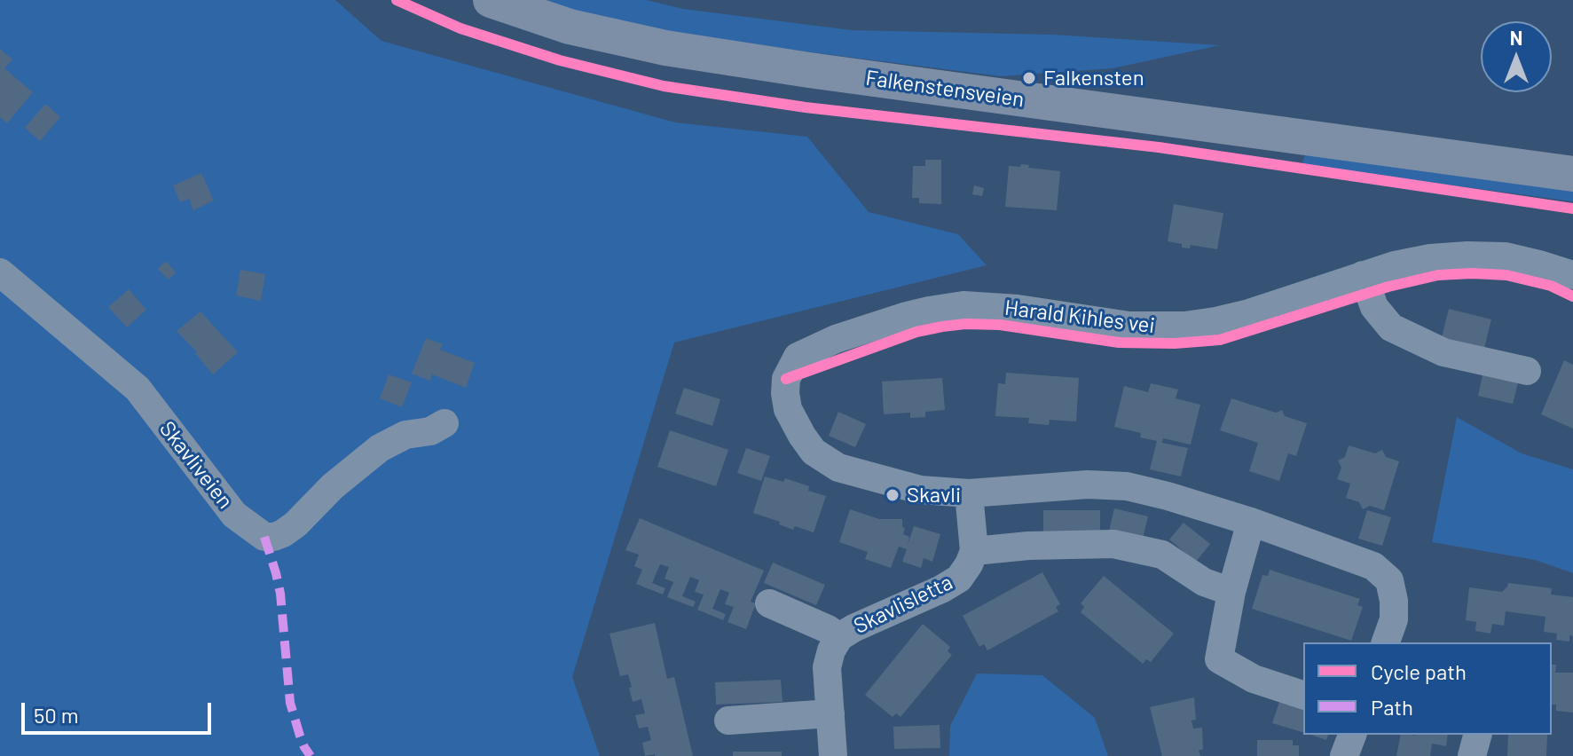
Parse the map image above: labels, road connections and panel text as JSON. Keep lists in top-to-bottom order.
{
  "streets": {
    "main road": ["Falkenstensveien"],
    "street": ["Harald Kihles vei", "Skavliveien", "Skavlisletta"]
  },
  "places": ["Falkensten", "Skavli"],
  "legend": ["Cycle path", "Path"],
  "scale_bar": "50 m",
  "north": "top"
}
